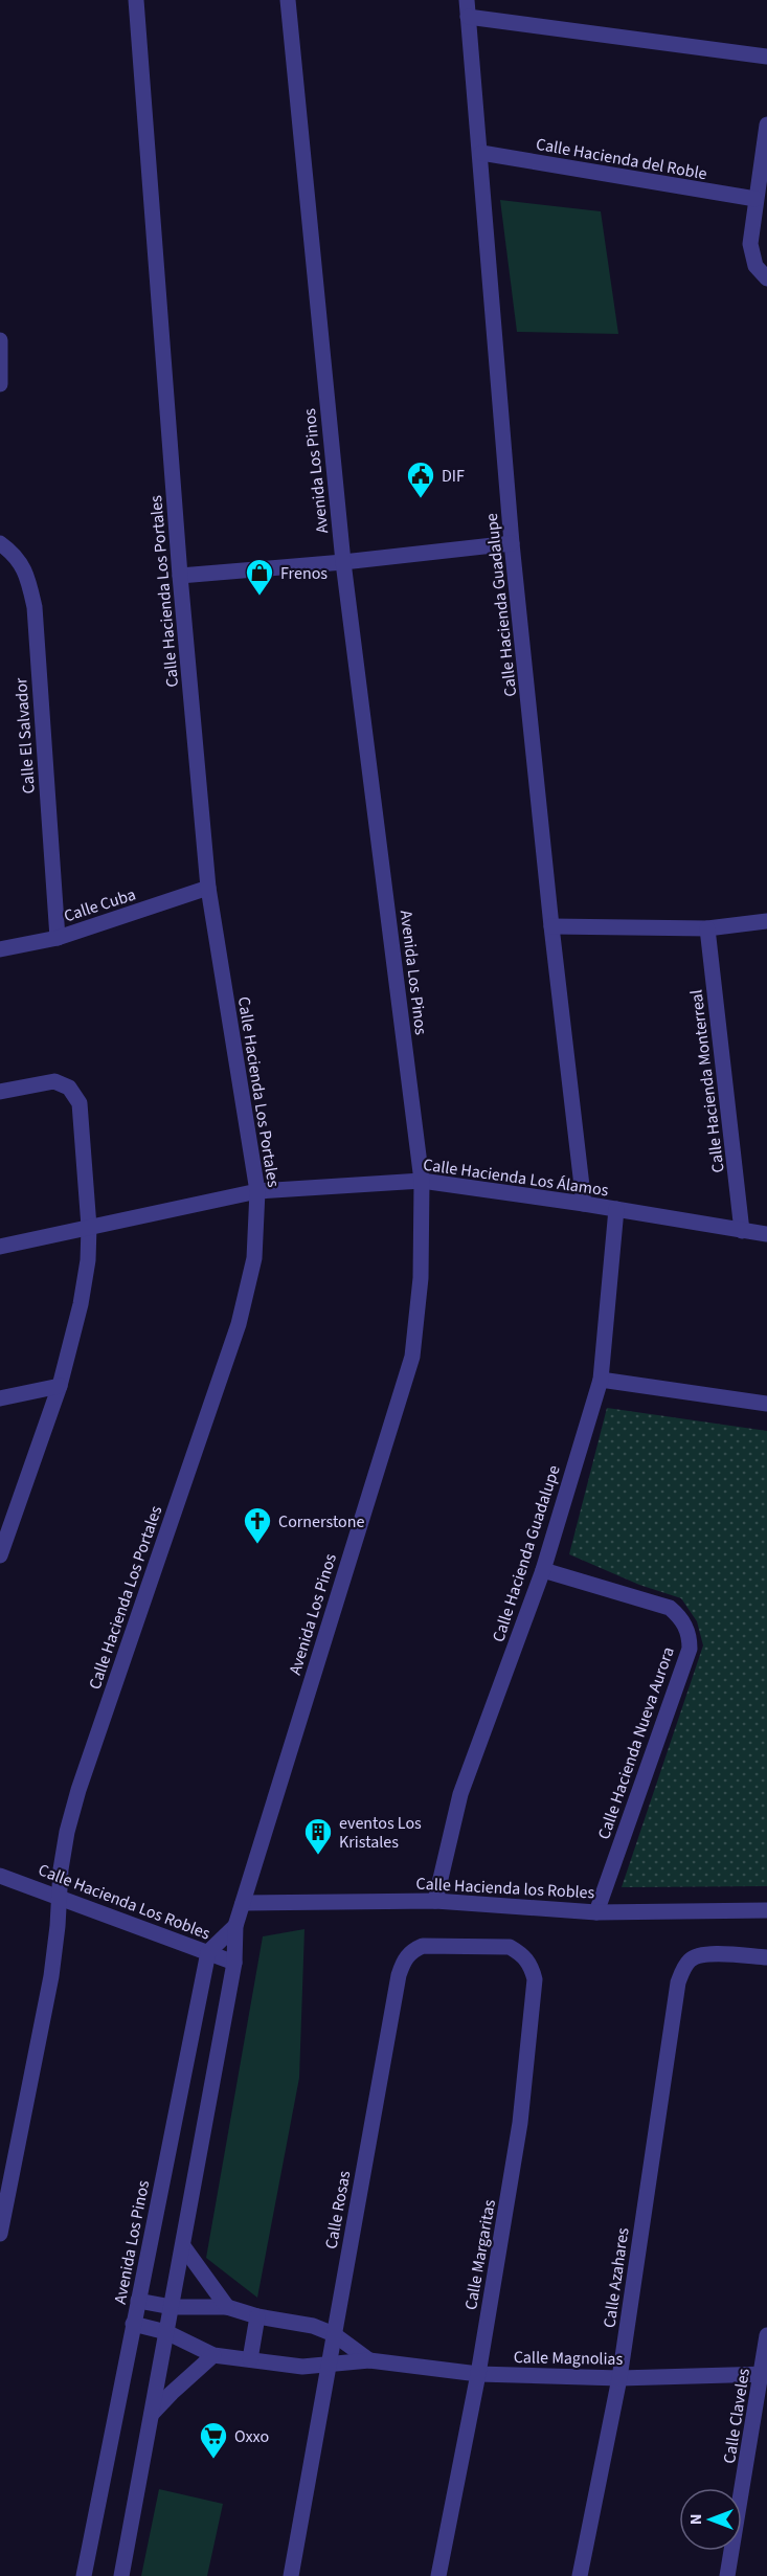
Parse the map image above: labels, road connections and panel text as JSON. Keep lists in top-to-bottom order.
{
  "streets": {
    "street": [
      "Calle Hacienda del Roble",
      "Avenida Los Pinos",
      "Calle Hacienda Los Portales",
      "Calle Hacienda Guadalupe",
      "Calle El Salvador",
      "Calle Cuba",
      "Calle Hacienda Monterreal",
      "Calle Hacienda Los Álamos",
      "Calle Hacienda Nueva Aurora",
      "Calle Hacienda los Robles",
      "Calle Hacienda Los Robles",
      "Calle Rosas",
      "Calle Margaritas",
      "Calle Azahares",
      "Calle Magnolias",
      "Calle Claveles"
    ]
  },
  "crossings": [
    ["Calle Hacienda del Roble", "Calle Hacienda Guadalupe"],
    ["Avenida Los Pinos", "Calle Hacienda Los Álamos"],
    ["Avenida Los Pinos", "Calle Hacienda los Robles"],
    ["Avenida Los Pinos", "Calle Hacienda Los Robles"],
    ["Avenida Los Pinos", "Calle Magnolias"],
    ["Calle Hacienda Los Portales", "Calle Cuba"],
    ["Calle Hacienda Los Portales", "Calle Hacienda Los Álamos"],
    ["Calle Hacienda Los Portales", "Calle Hacienda Los Robles"],
    ["Calle Hacienda Guadalupe", "Calle Hacienda Los Álamos"],
    ["Calle Hacienda Guadalupe", "Calle Hacienda Nueva Aurora"],
    ["Calle Hacienda Guadalupe", "Calle Hacienda los Robles"],
    ["Calle El Salvador", "Calle Cuba"],
    ["Calle Hacienda Monterreal", "Calle Hacienda Los Álamos"],
    ["Calle Hacienda Nueva Aurora", "Calle Hacienda los Robles"],
    ["Calle Rosas", "Calle Margaritas"],
    ["Calle Rosas", "Calle Magnolias"],
    ["Calle Margaritas", "Calle Magnolias"],
    ["Calle Azahares", "Calle Magnolias"],
    ["Calle Magnolias", "Calle Claveles"]
  ],
  "places": {
    "public building": ["DIF"],
    "shop": ["Frenos"],
    "church": ["Cornerstone"],
    "building": ["eventos Los Kristales"],
    "supermarket": ["Oxxo"]
  },
  "north": "left"
}
